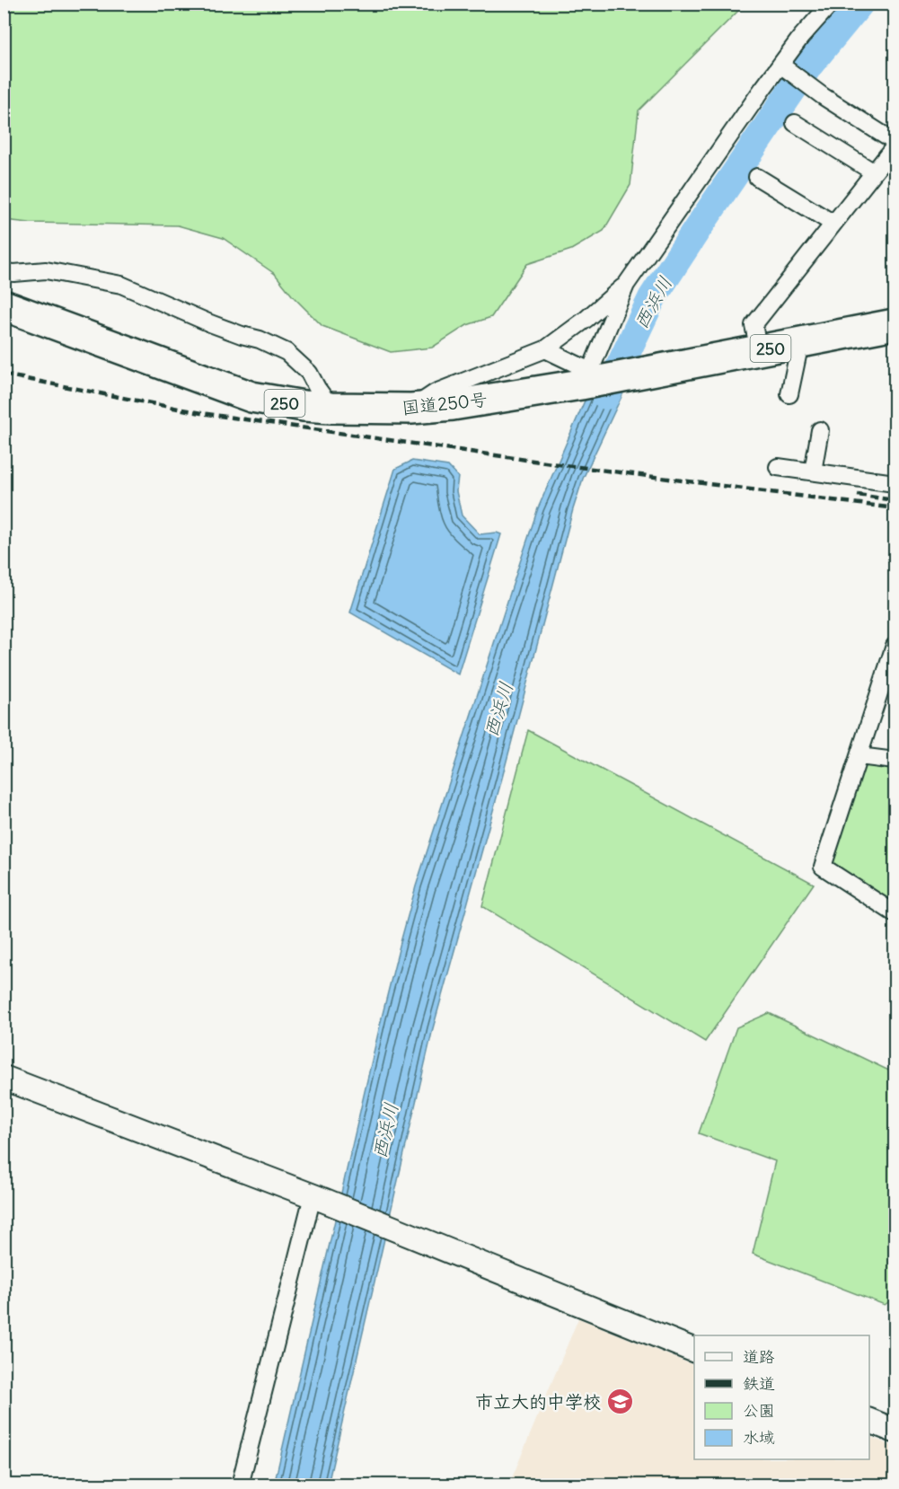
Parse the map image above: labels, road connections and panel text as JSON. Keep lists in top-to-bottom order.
{
  "streets": {
    "highway": ["250", "国道250号"]
  },
  "water": ["西浜川"],
  "places": {
    "school or university": ["市立大的中学校"]
  },
  "legend": [
    "道路",
    "鉄道",
    "公園",
    "水域"
  ]
}
